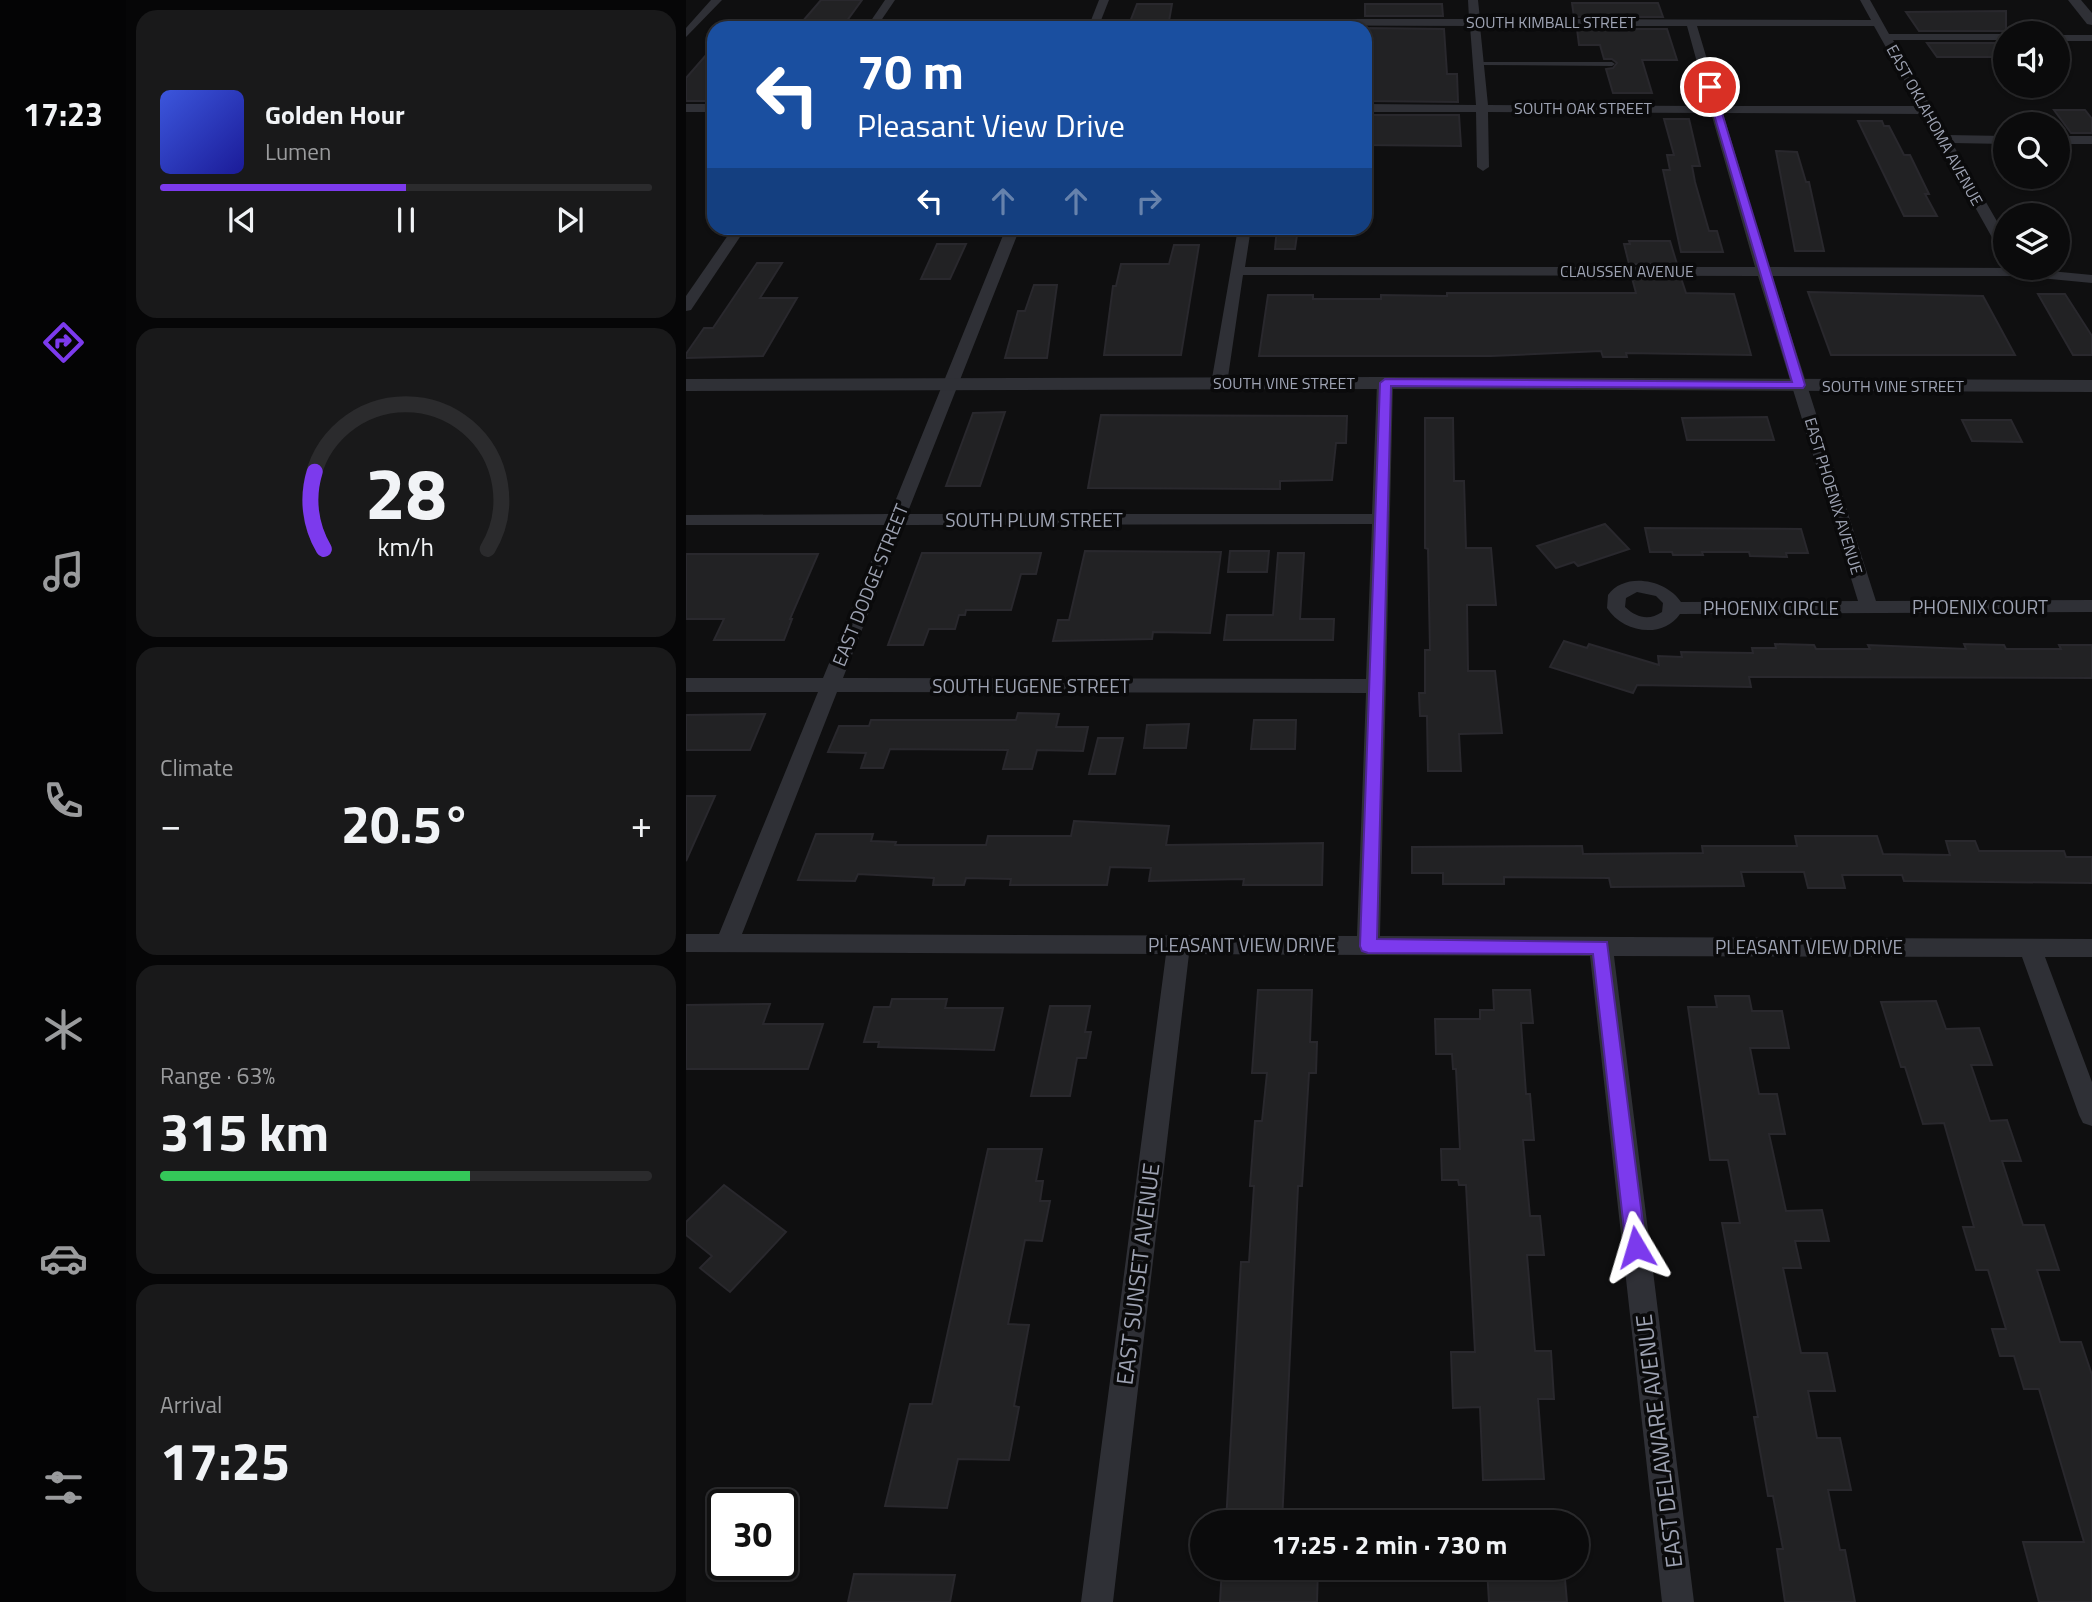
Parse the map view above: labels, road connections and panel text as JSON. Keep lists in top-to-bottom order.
{
  "streets": {
    "street": [
      "SOUTH KIMBALL STREET",
      "SOUTH OAK STREET",
      "EAST OKLAHOMA AVENUE",
      "CLAUSSEN AVENUE",
      "SOUTH VINE STREET",
      "EAST PHOENIX AVENUE",
      "SOUTH PLUM STREET",
      "EAST DODGE STREET",
      "PHOENIX COURT",
      "PHOENIX CIRCLE",
      "SOUTH EUGENE STREET",
      "PLEASANT VIEW DRIVE",
      "EAST SUNSET AVENUE",
      "EAST DELAWARE AVENUE"
    ]
  },
  "crossings": [
    ["SOUTH KIMBALL STREET", "EAST OKLAHOMA AVENUE"],
    ["SOUTH KIMBALL STREET", "EAST PHOENIX AVENUE"],
    ["SOUTH OAK STREET", "EAST OKLAHOMA AVENUE"],
    ["SOUTH OAK STREET", "EAST PHOENIX AVENUE"],
    ["CLAUSSEN AVENUE", "EAST PHOENIX AVENUE"],
    ["SOUTH VINE STREET", "EAST PHOENIX AVENUE"],
    ["SOUTH VINE STREET", "EAST DODGE STREET"],
    ["EAST PHOENIX AVENUE", "PHOENIX COURT"],
    ["EAST PHOENIX AVENUE", "PHOENIX CIRCLE"],
    ["SOUTH PLUM STREET", "EAST DODGE STREET"],
    ["EAST DODGE STREET", "SOUTH EUGENE STREET"],
    ["EAST DODGE STREET", "PLEASANT VIEW DRIVE"],
    ["PHOENIX COURT", "PHOENIX CIRCLE"],
    ["PLEASANT VIEW DRIVE", "EAST SUNSET AVENUE"],
    ["PLEASANT VIEW DRIVE", "EAST DELAWARE AVENUE"]
  ],
  "page": {
    "tabs": "17:23",
    "turn": ["70 m", "Pleasant View Drive"],
    "song": ["Golden Hour", "Lumen"],
    "tile": [
      "Climate",
      ["Range · 63%", "315 km"],
      ["Arrival", "17:25"]
    ],
    "heat": ["−", "20.5°", "+"],
    "limit": "30",
    "trip": "17:25 · 2 min · 730 m",
    "gauge": ["28", "km/h"]
  }
}
